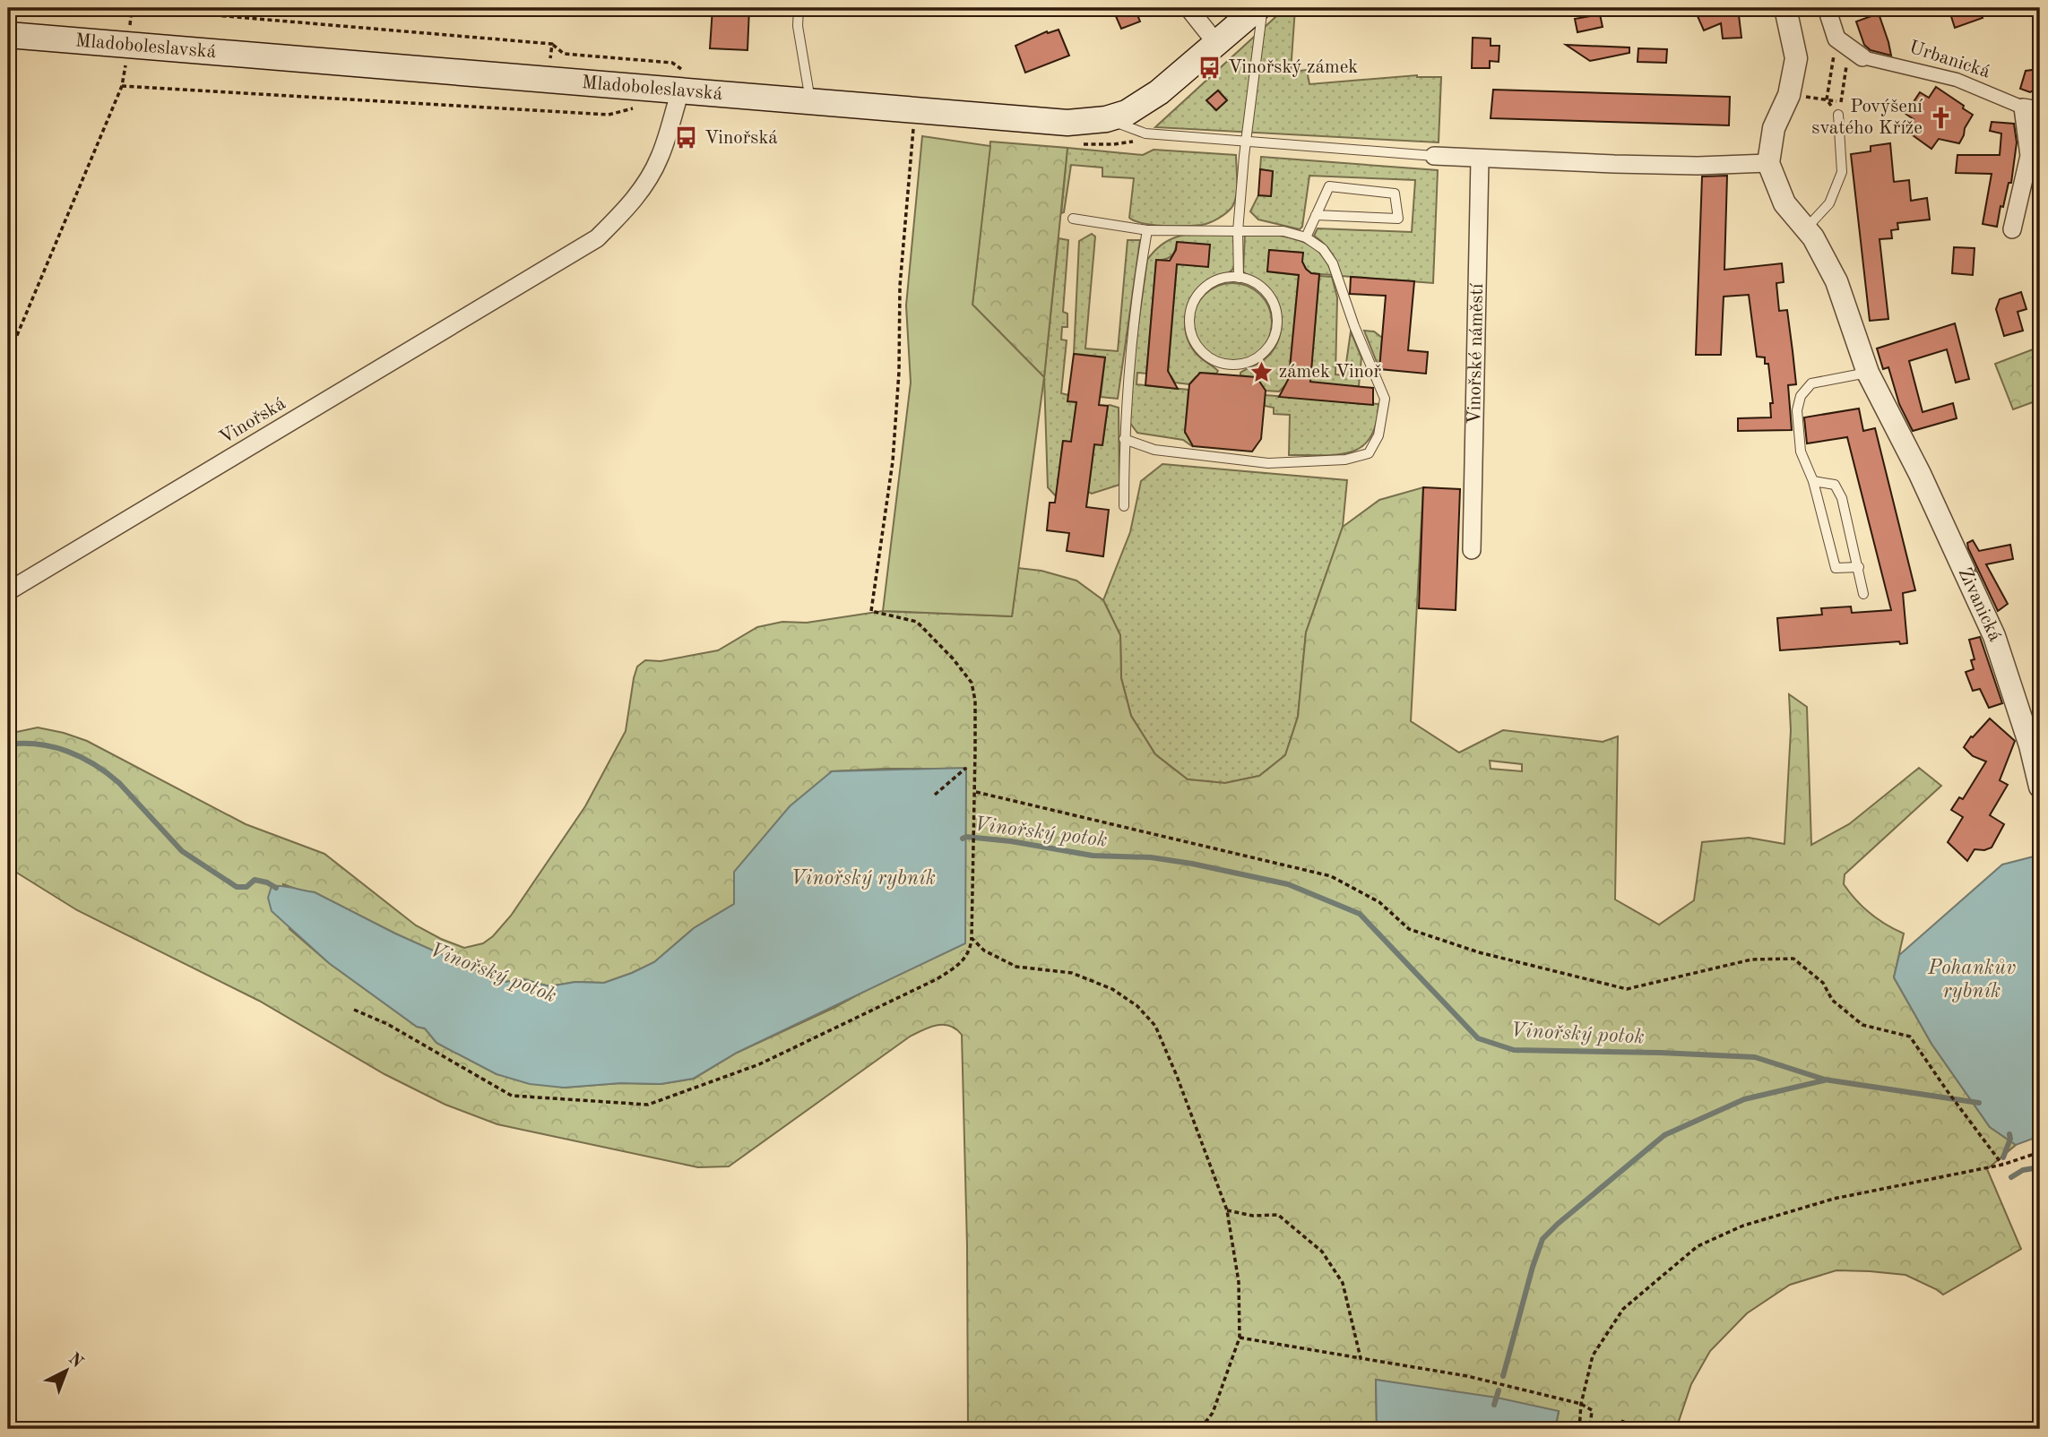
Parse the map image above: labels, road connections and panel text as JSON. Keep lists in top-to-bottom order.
{
  "streets": {
    "main road": ["Mladoboleslavská"],
    "street": [
      "Urbanická",
      "Vinořské náměstí",
      "Vinořská",
      "Živanická"
    ]
  },
  "crossings": [
    ["Mladoboleslavská", "Vinořská"]
  ],
  "water": ["Vinořský potok", "Vinořský rybník", "Pohankův rybník"],
  "places": {
    "bus stop": ["Vinořský zámek", "Vinořská"],
    "church": ["Povýšení svatého Kříže"],
    "place": ["zámek Vinoř"]
  },
  "north": "top right"
}
